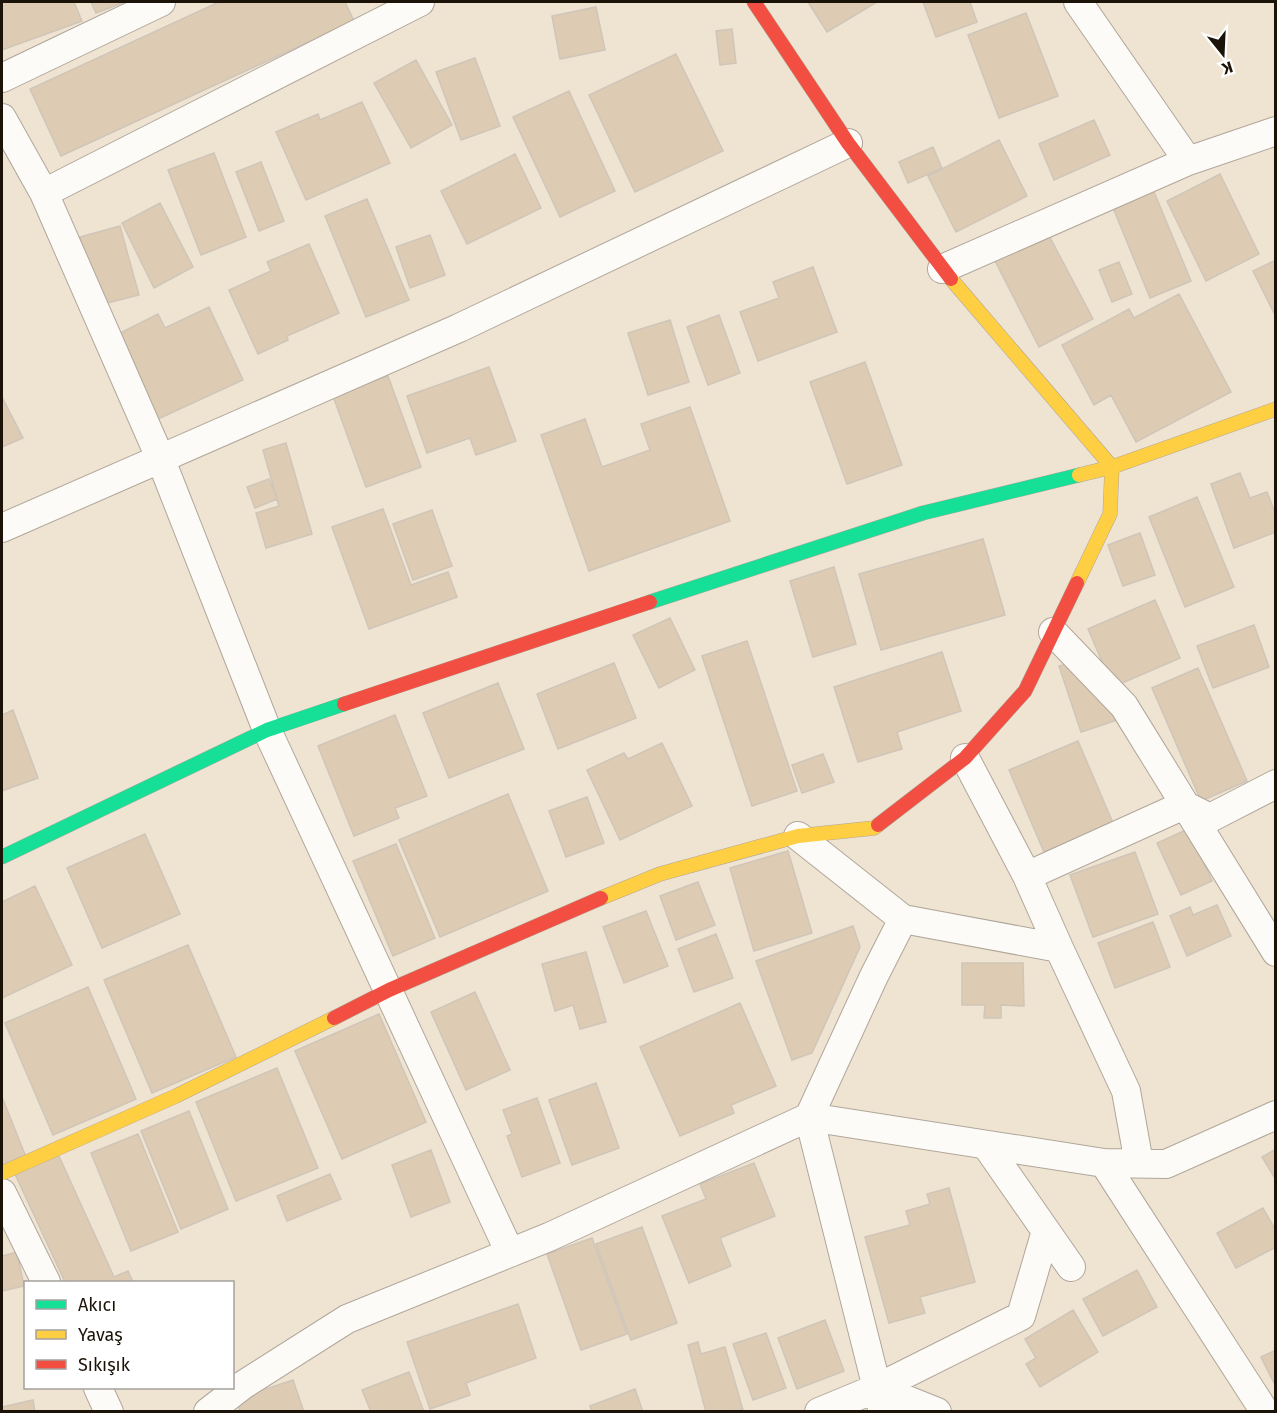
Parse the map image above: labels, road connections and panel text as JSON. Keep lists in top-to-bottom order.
{
  "legend": ["Akıcı", "Yavaş", "Sıkışık"],
  "north": "bottom"
}
